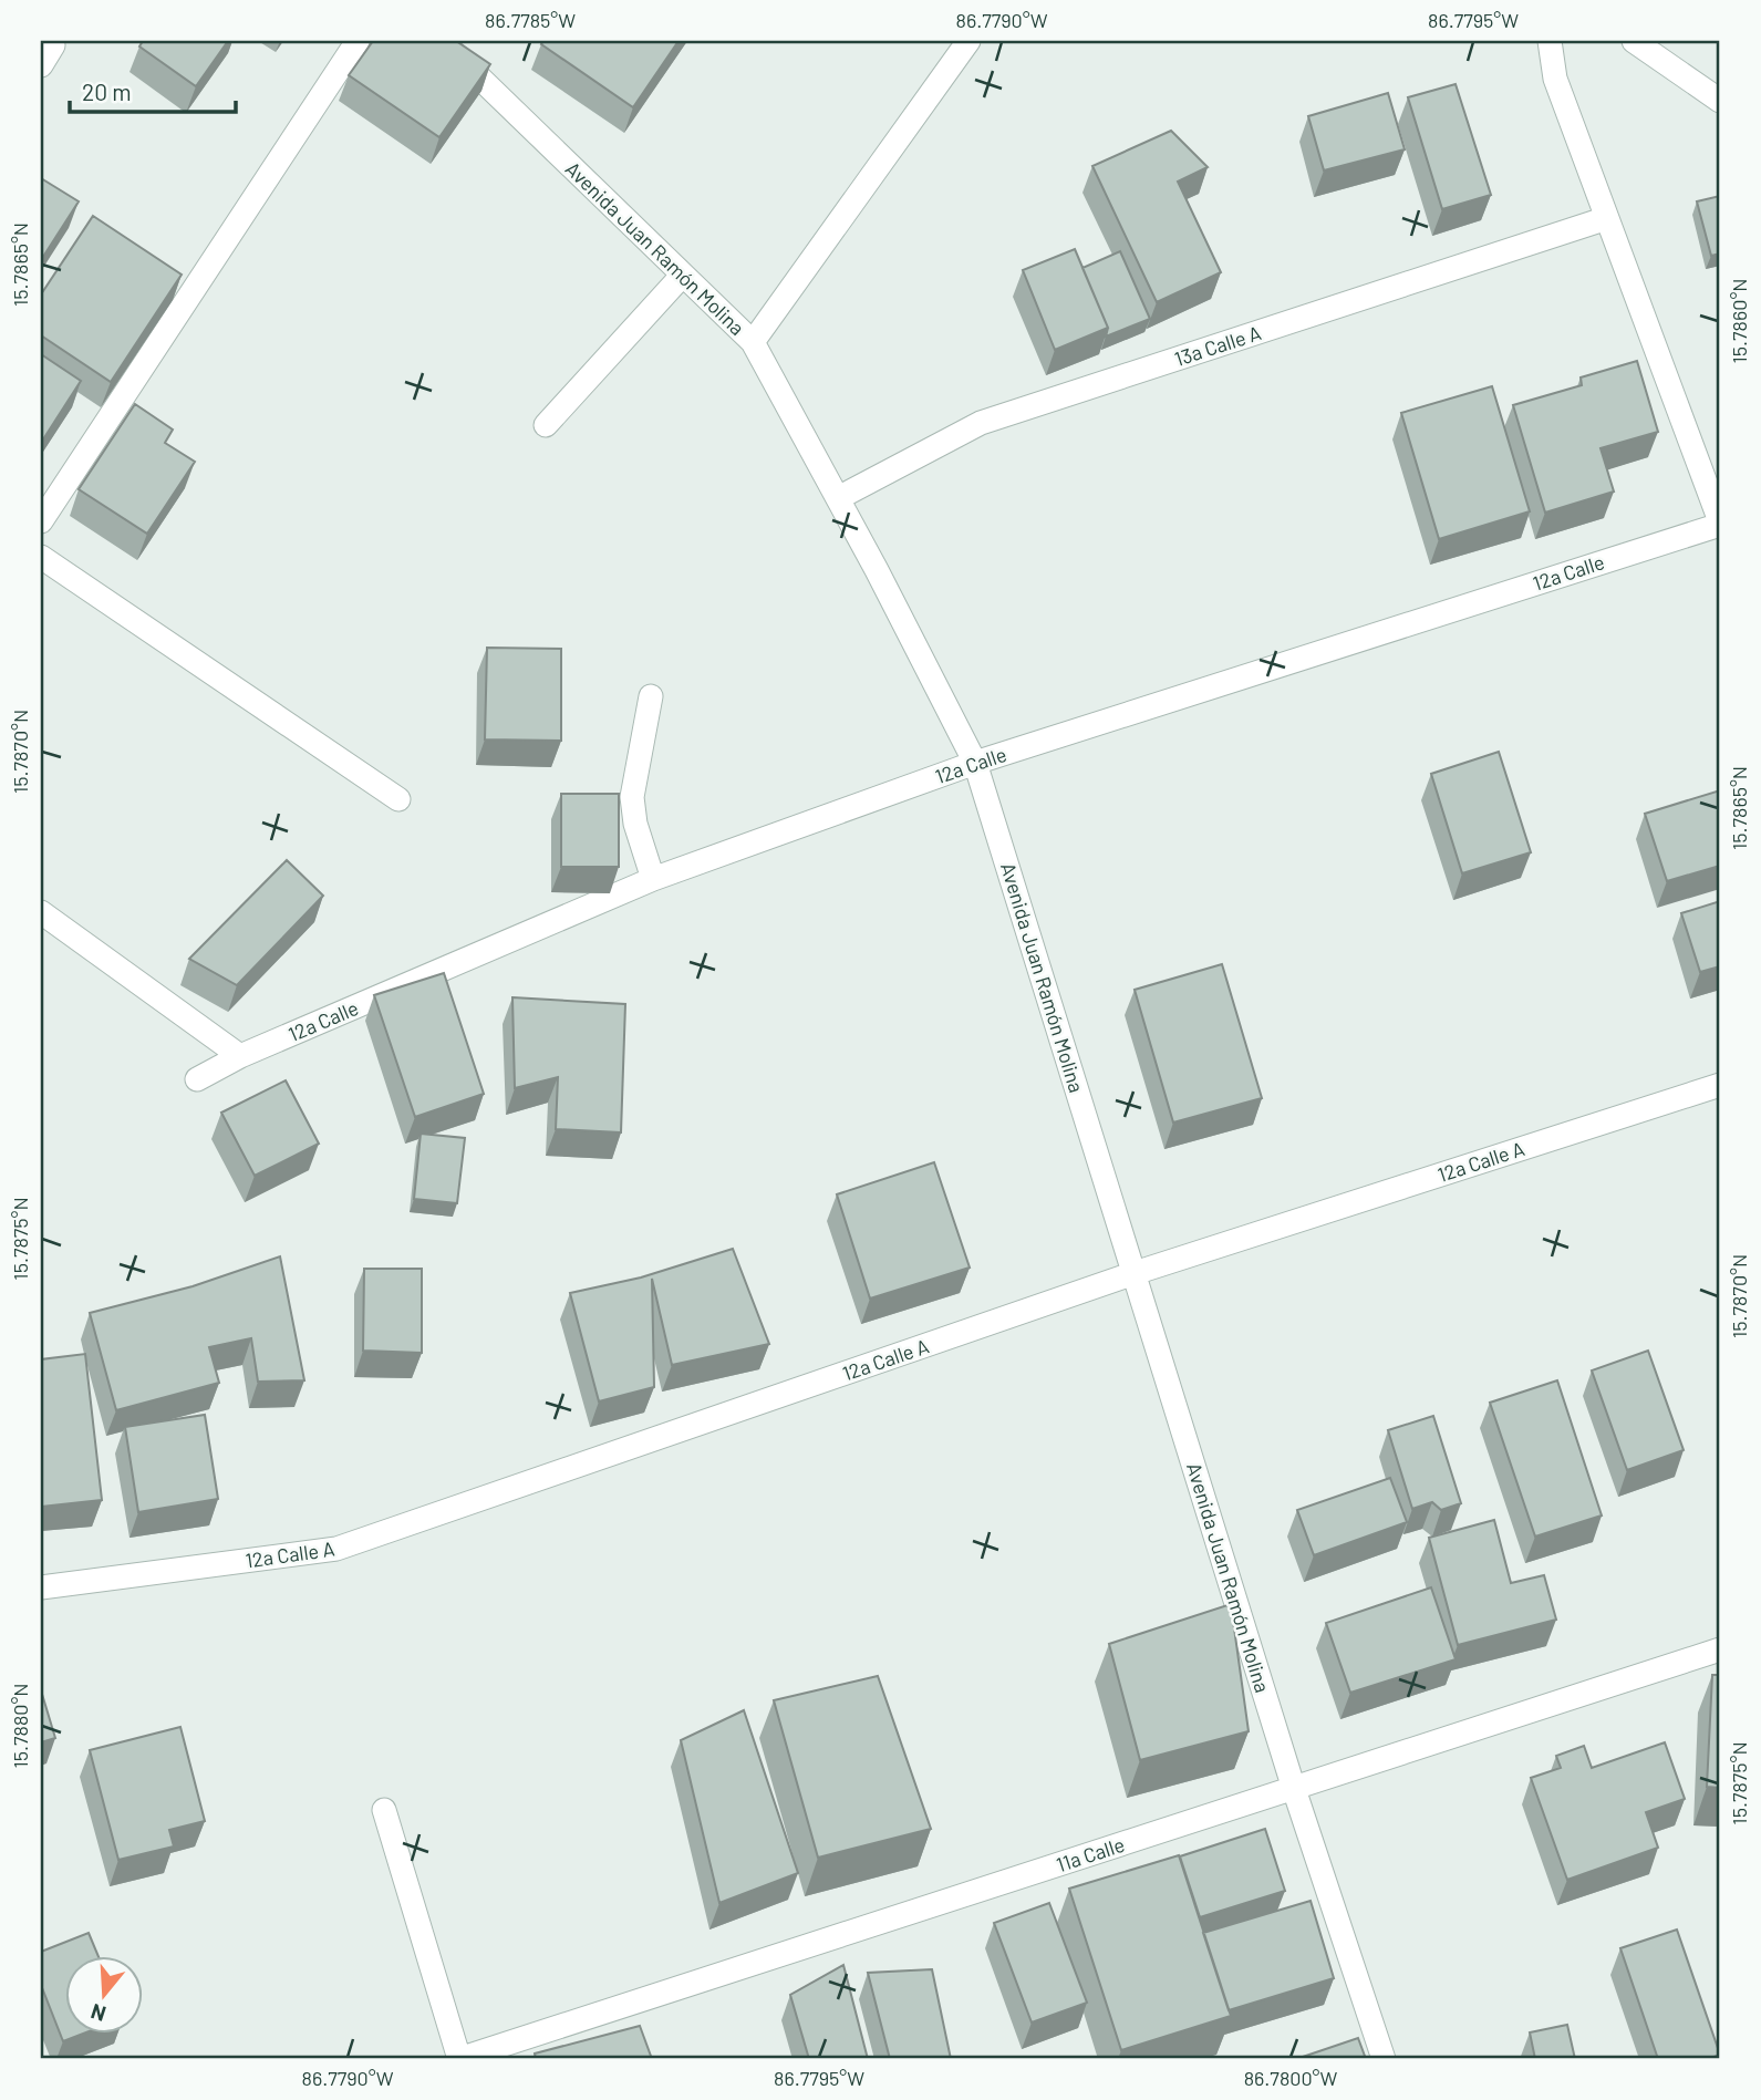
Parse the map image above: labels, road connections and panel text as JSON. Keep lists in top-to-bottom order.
{
  "streets": {
    "street": [
      "Avenida Juan Ramón Molina",
      "13a Calle A",
      "12a Calle",
      "12a Calle A",
      "11a Calle"
    ]
  },
  "crossings": [
    ["Avenida Juan Ramón Molina", "13a Calle A"],
    ["Avenida Juan Ramón Molina", "12a Calle"],
    ["Avenida Juan Ramón Molina", "12a Calle A"],
    ["Avenida Juan Ramón Molina", "11a Calle"]
  ],
  "scale_bar": "20 m",
  "north": "bottom",
  "coordinates": [
    "86.7785°W",
    "86.7790°W",
    "86.7795°W",
    "15.7865°N",
    "15.7860°N",
    "15.7870°N",
    "15.7875°N",
    "15.7880°N",
    "86.7800°W"
  ]
}
